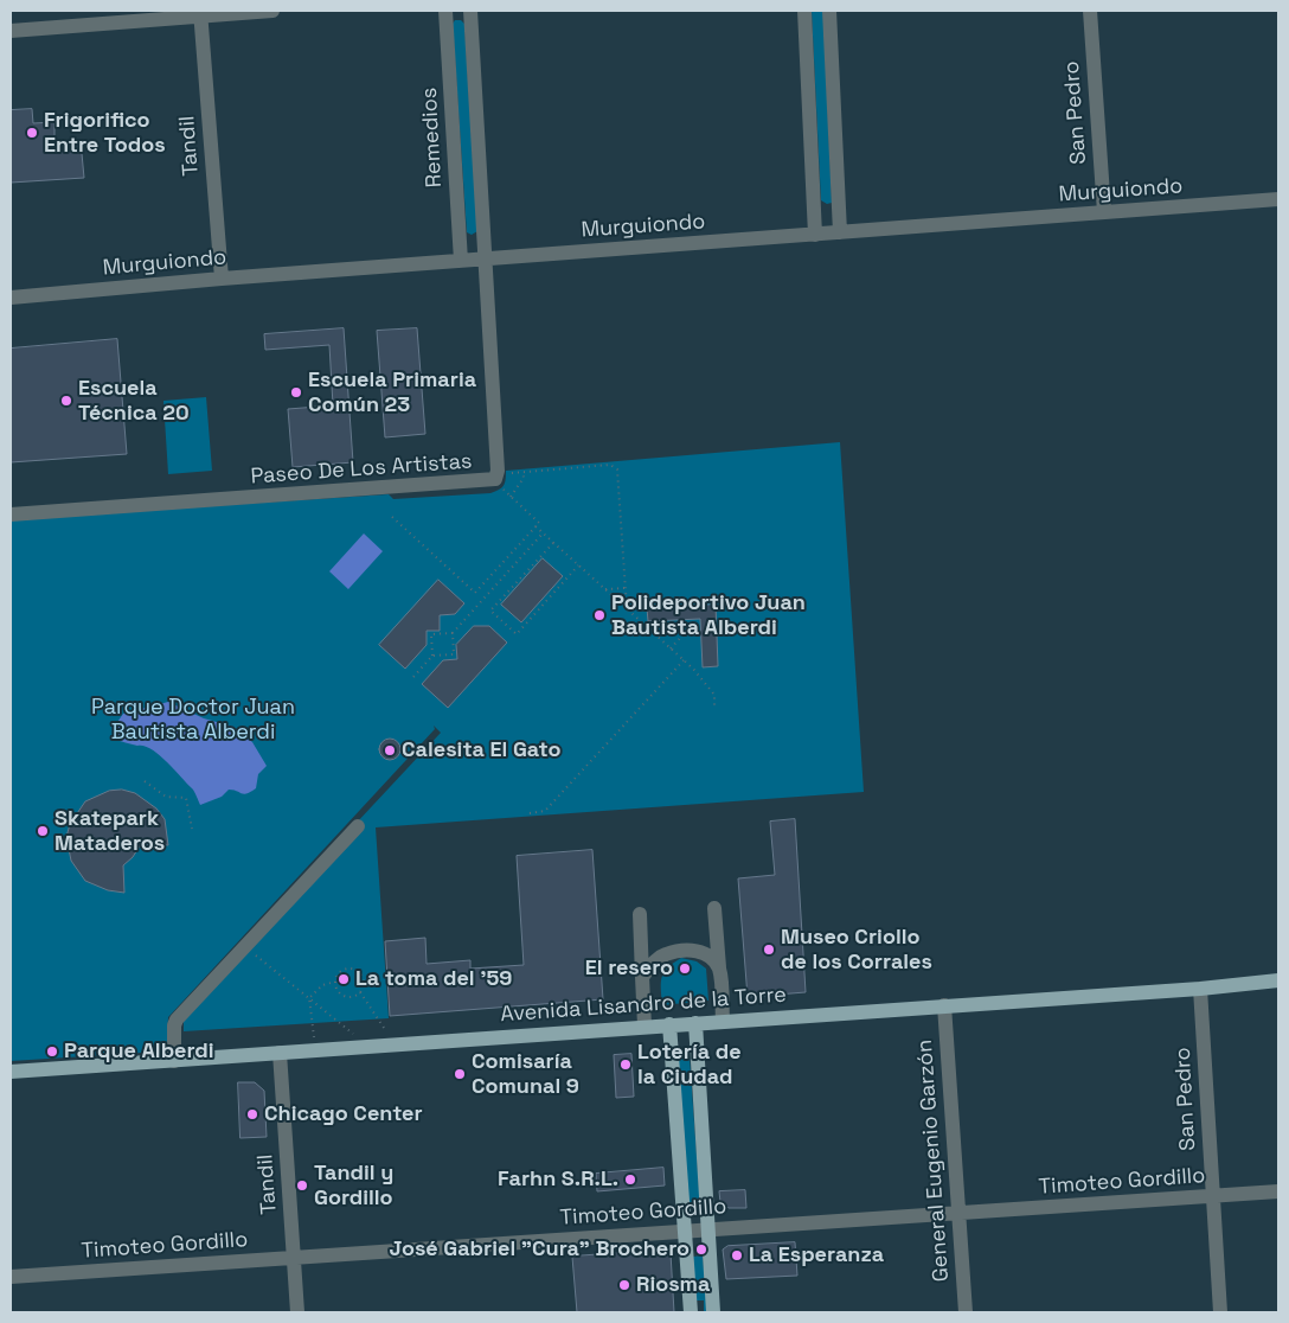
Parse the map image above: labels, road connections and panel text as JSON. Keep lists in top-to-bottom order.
{
  "streets": {
    "main road": ["Avenida Lisandro de la Torre"],
    "street": [
      "San Pedro",
      "Remedios",
      "Tandil",
      "Murguiondo",
      "Paseo De Los Artistas",
      "General Eugenio Garzón",
      "Timoteo Gordillo"
    ]
  },
  "crossings": [
    ["San Pedro", "Murguiondo"],
    ["San Pedro", "Avenida Lisandro de la Torre"],
    ["San Pedro", "Timoteo Gordillo"],
    ["Remedios", "Murguiondo"],
    ["Tandil", "Murguiondo"],
    ["Tandil", "Avenida Lisandro de la Torre"],
    ["Tandil", "Timoteo Gordillo"],
    ["Murguiondo", "Paseo De Los Artistas"],
    ["Avenida Lisandro de la Torre", "General Eugenio Garzón"],
    ["General Eugenio Garzón", "Timoteo Gordillo"]
  ],
  "parks": ["Parque Doctor Juan Bautista Alberdi"],
  "places": [
    "Frigorifico Entre Todos",
    "Escuela Primaria Común 23",
    "Escuela Técnica 20",
    "Polideportivo Juan Bautista Alberdi",
    "Calesita El Gato",
    "Skatepark Mataderos",
    "Museo Criollo de los Corrales",
    "El resero",
    "La toma del '59",
    "Parque Alberdi",
    "Lotería de la Ciudad",
    "Comisaría Comunal 9",
    "Chicago Center",
    "Farhn S.R.L.",
    "Tandil y Gordillo",
    "José Gabriel \"Cura\" Brochero",
    "La Esperanza",
    "Riosma"
  ]
}
